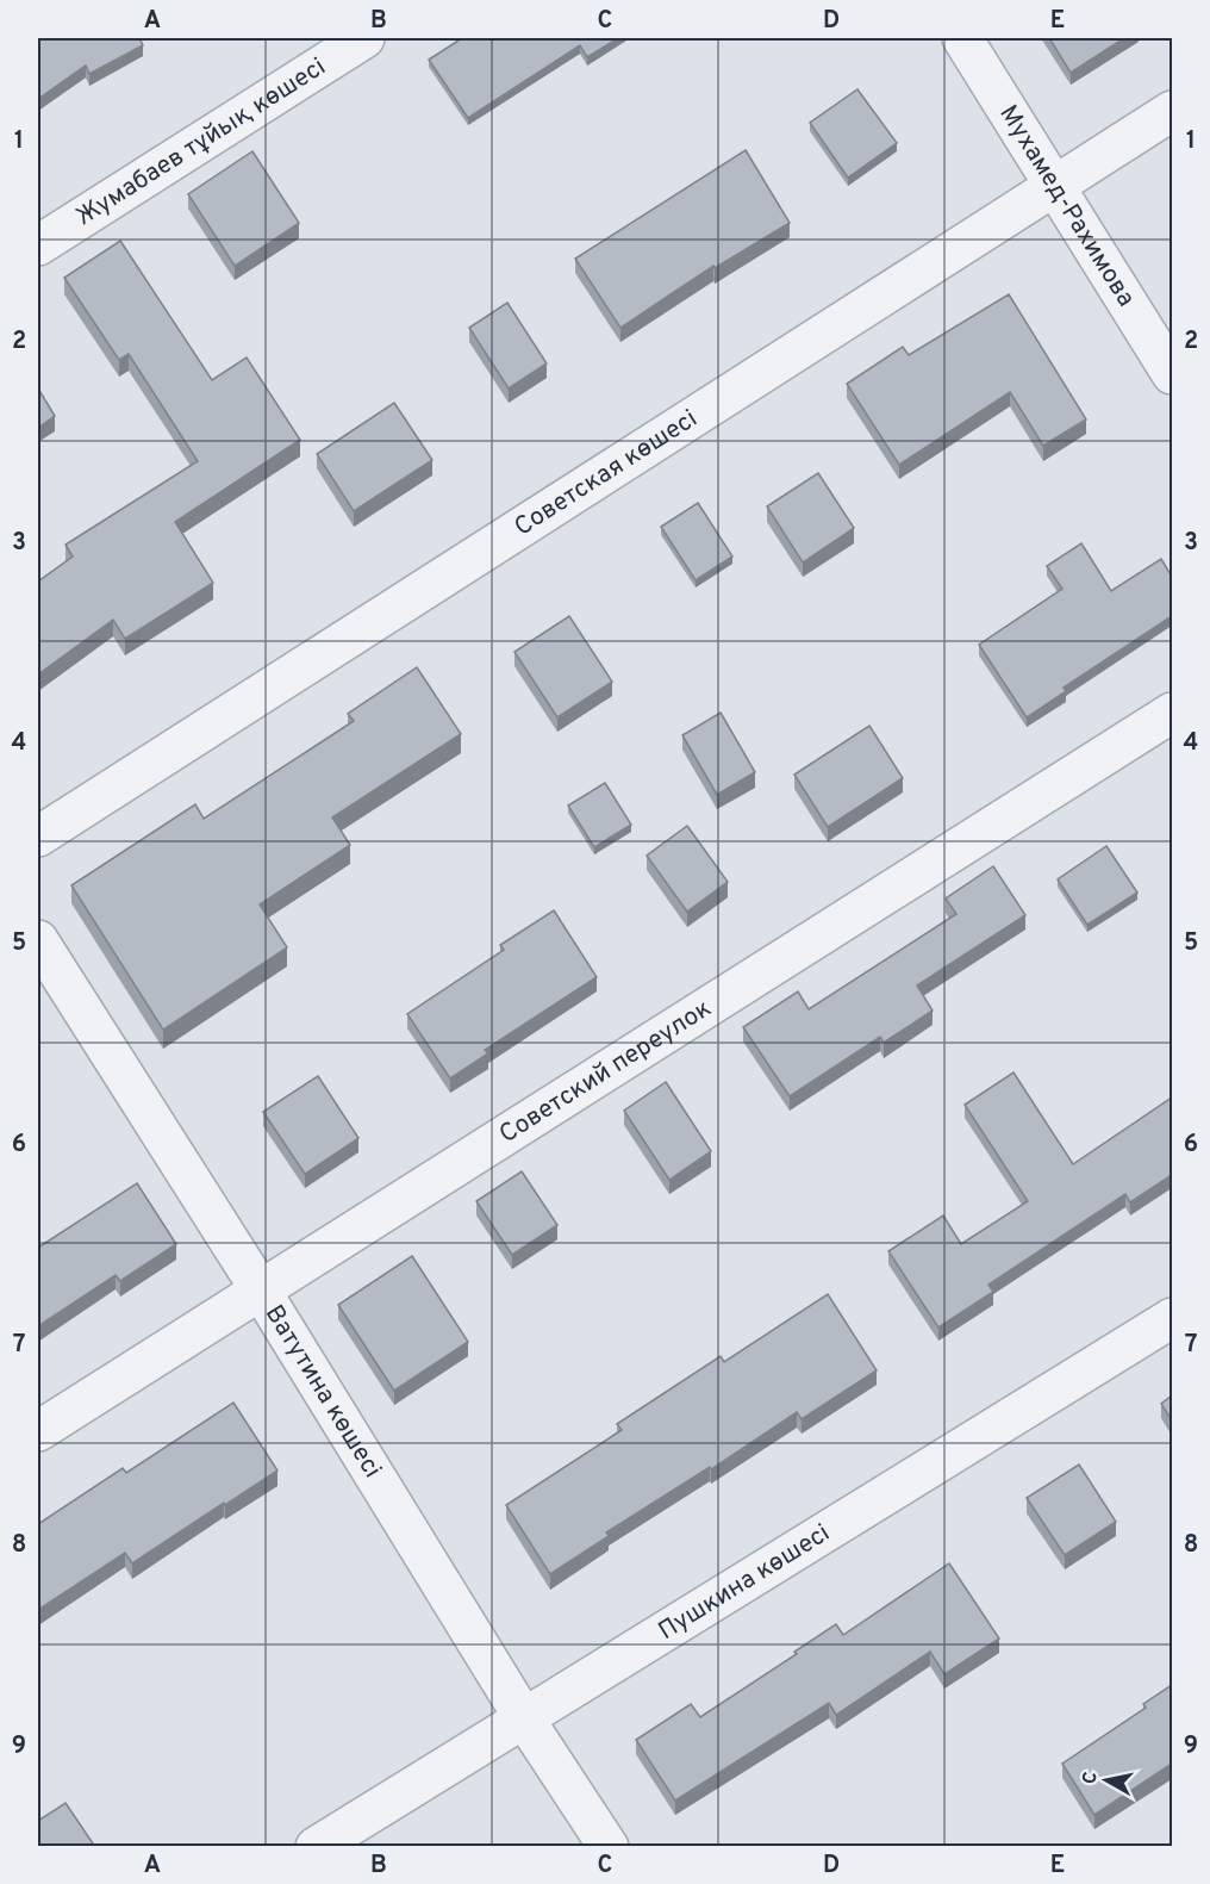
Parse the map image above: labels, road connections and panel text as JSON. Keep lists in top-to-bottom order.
{
  "streets": {
    "street": [
      "Жумабаев тұйық көшесі",
      "Мухамед-Рахимова",
      "Советская көшесі",
      "Советский переулок",
      "Ватутина көшесі",
      "Пушкина көшесі"
    ]
  },
  "crossings": [
    ["Мухамед-Рахимова", "Советская көшесі"],
    ["Советский переулок", "Ватутина көшесі"],
    ["Ватутина көшесі", "Пушкина көшесі"]
  ],
  "north": "left",
  "grid": {
    "columns": [
      "A",
      "B",
      "C",
      "D",
      "E"
    ],
    "rows": [
      "1",
      "2",
      "3",
      "4",
      "5",
      "6",
      "7",
      "8",
      "9"
    ]
  }
}
